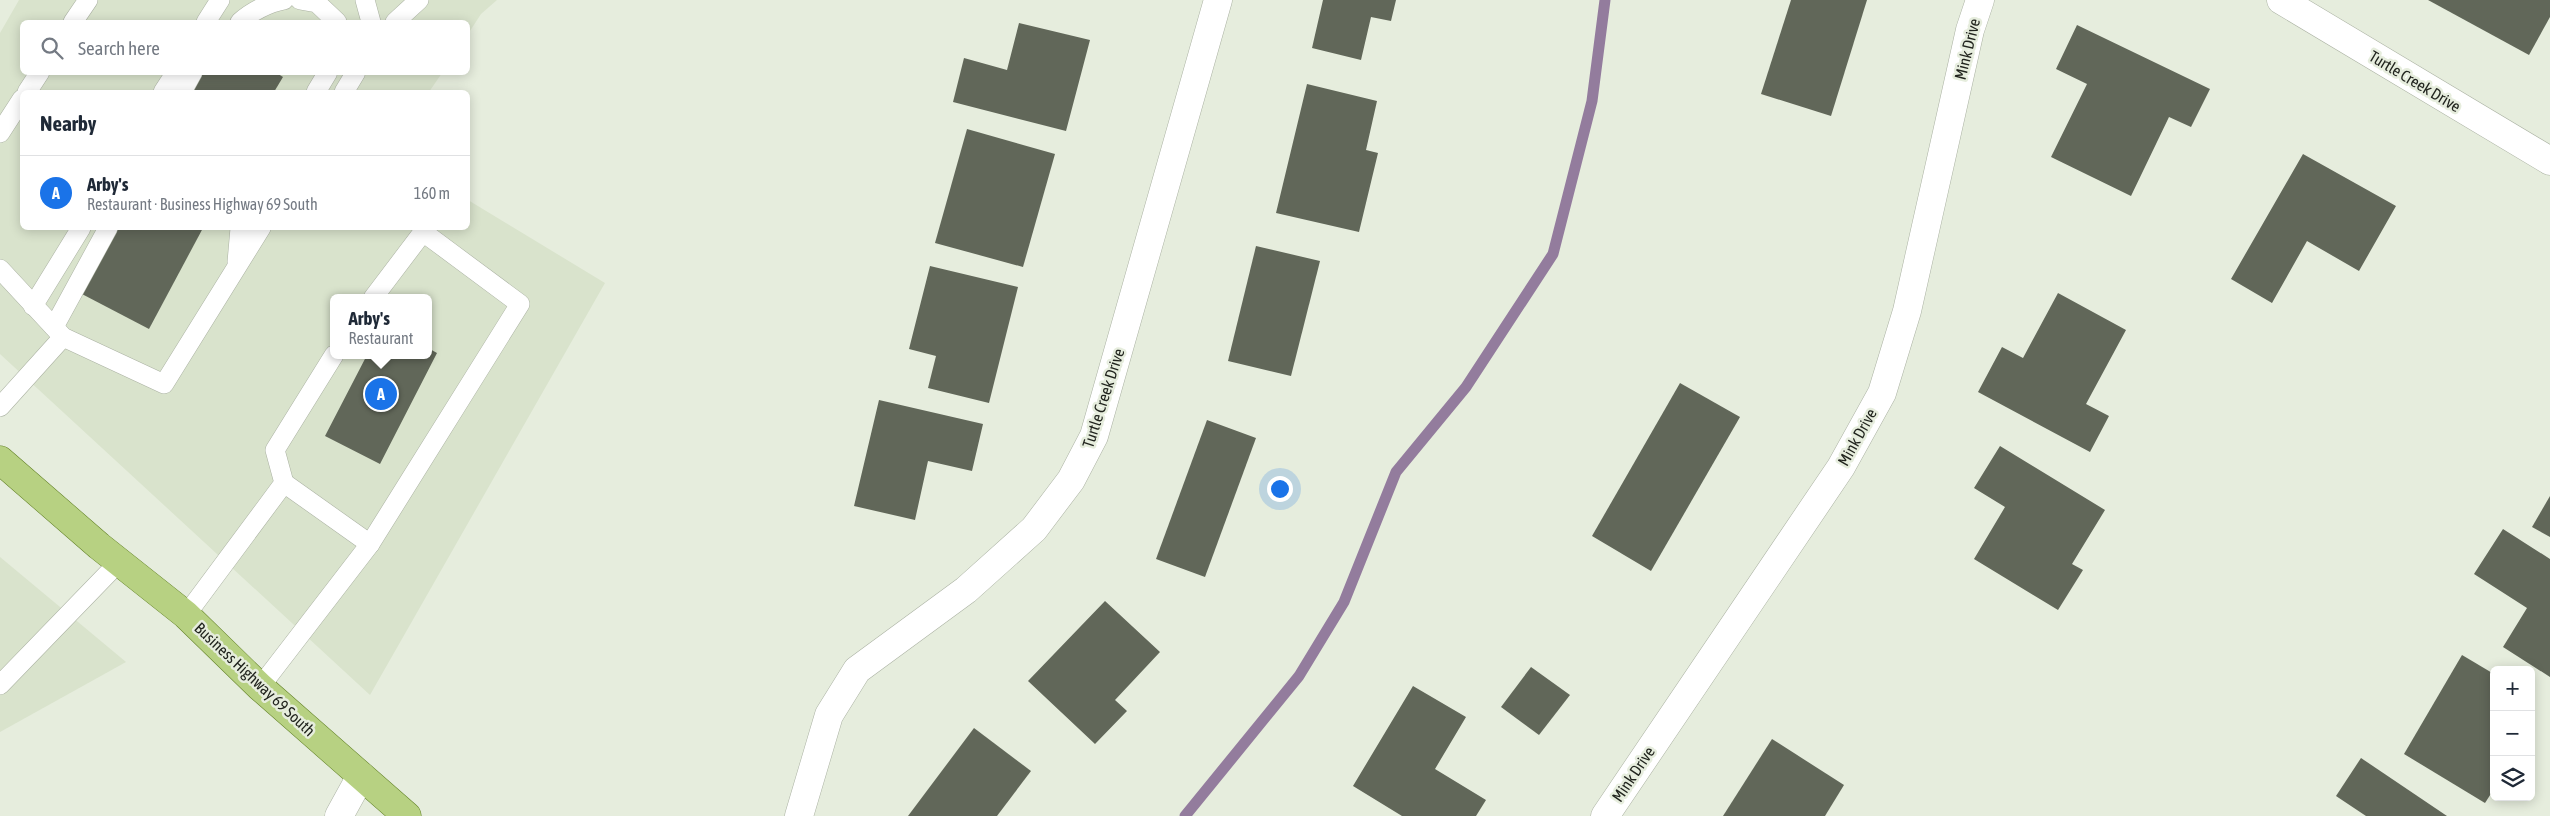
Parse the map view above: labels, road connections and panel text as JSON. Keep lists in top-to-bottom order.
{
  "streets": {
    "main road": ["Business Highway 69 South"],
    "street": ["Mink Drive", "Turtle Creek Drive"]
  },
  "page": {
    "search": "Search here",
    "heading": "Nearby",
    "list": [
      {
        "mark": "A",
        "name": "Arby's",
        "note": "Restaurant · Business Highway 69 South",
        "value": "160 m"
      }
    ],
    "popup": ["Arby's", "Restaurant"],
    "pins": "A",
    "map_buttons": ["+", "−"]
  }
}
